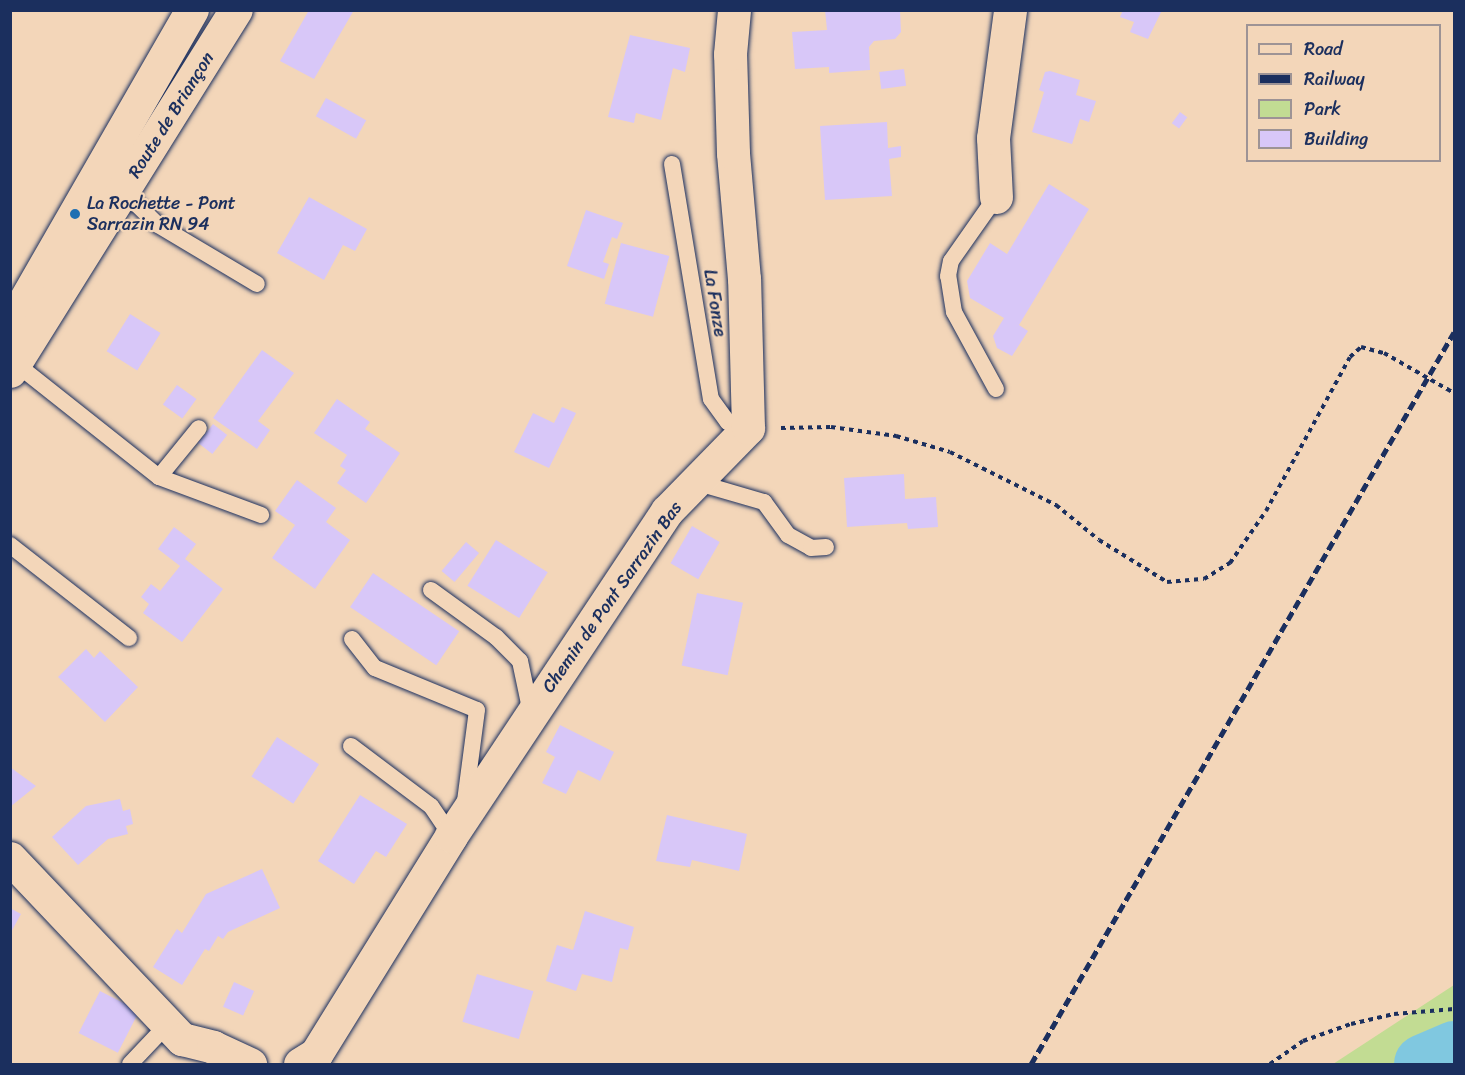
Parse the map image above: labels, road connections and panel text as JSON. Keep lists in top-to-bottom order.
{
  "streets": {
    "street": ["Route de Briançon", "Chemin de Pont Sarrazin Bas"],
    "lane": ["La Fonze"]
  },
  "crossings": [
    ["La Fonze", "Chemin de Pont Sarrazin Bas"]
  ],
  "places": ["La Rochette - Pont Sarrazin RN 94"],
  "legend": [
    "Road",
    "Railway",
    "Park",
    "Building"
  ]
}
